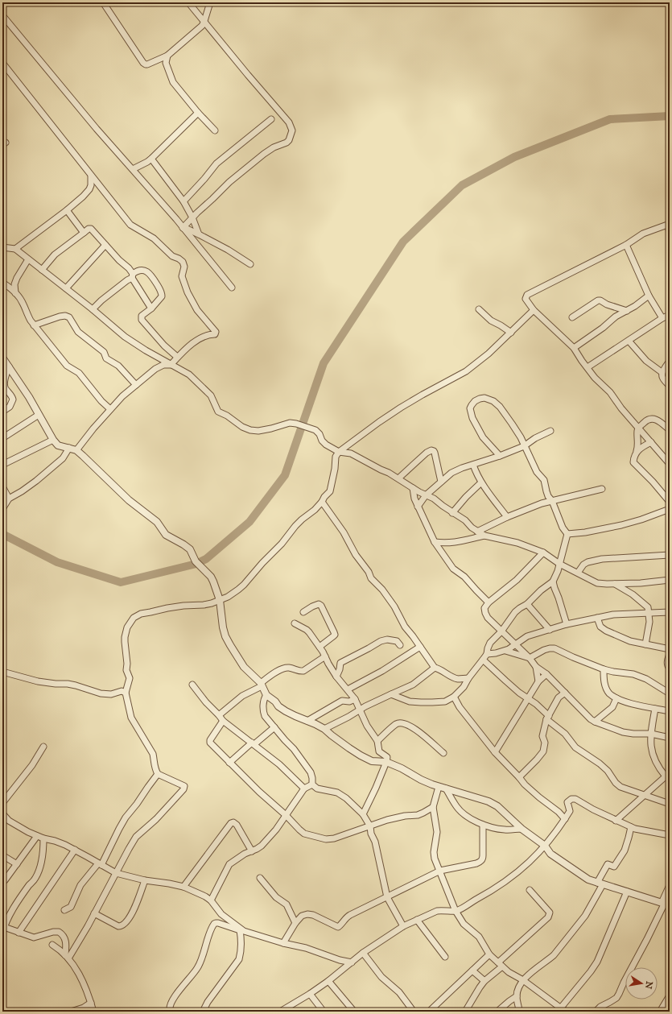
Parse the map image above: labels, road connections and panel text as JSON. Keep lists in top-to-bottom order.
{
  "north": "right"
}
